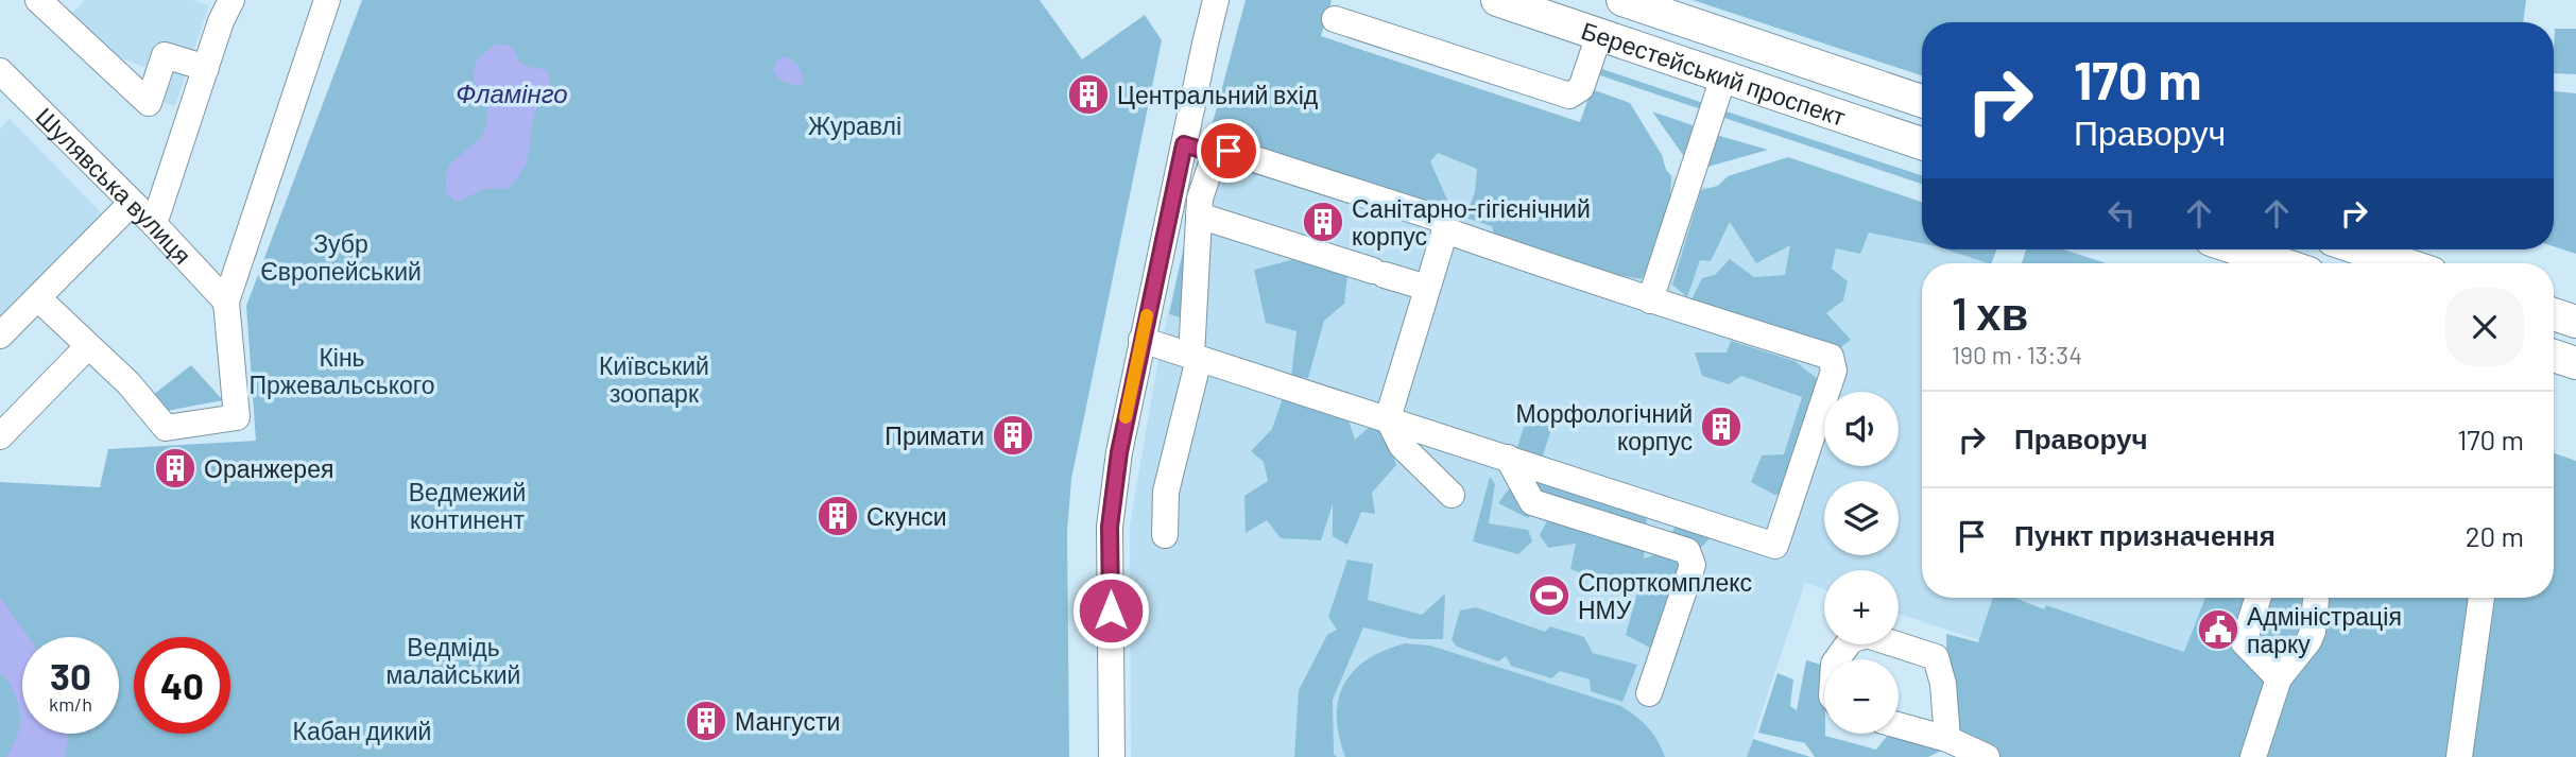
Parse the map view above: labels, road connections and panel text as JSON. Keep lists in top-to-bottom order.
{
  "streets": {
    "main road": ["Берестейський проспект"],
    "street": ["Шулявська вулиця"]
  },
  "water": ["Фламінго"],
  "parks": [
    "Журавлі",
    "Зубр Європейський",
    "Кінь Пржевальського",
    "Київський зоопарк",
    "Ведмежий континент",
    "Ведмідь малайський",
    "Кабан дикий"
  ],
  "places": {
    "building": [
      "Центральний вхід",
      "Санітарно-гігієнічний корпус",
      "Морфологічний корпус",
      "Примати",
      "Оранжерея",
      "Скунси",
      "Мангусти"
    ],
    "sports": ["Спорткомплекс НМУ"],
    "public building": ["Адміністрація парку"]
  },
  "page": {
    "turn": ["170 m", "Праворуч"],
    "heading": ["1 хв", "190 m · 13:34"],
    "list": [
      {
        "name": "Праворуч",
        "value": "170 m"
      },
      {
        "name": "Пункт призначення",
        "value": "20 m"
      }
    ],
    "map_buttons": ["+", "−"],
    "speed": "30 km/h",
    "limit": "40"
  }
}
